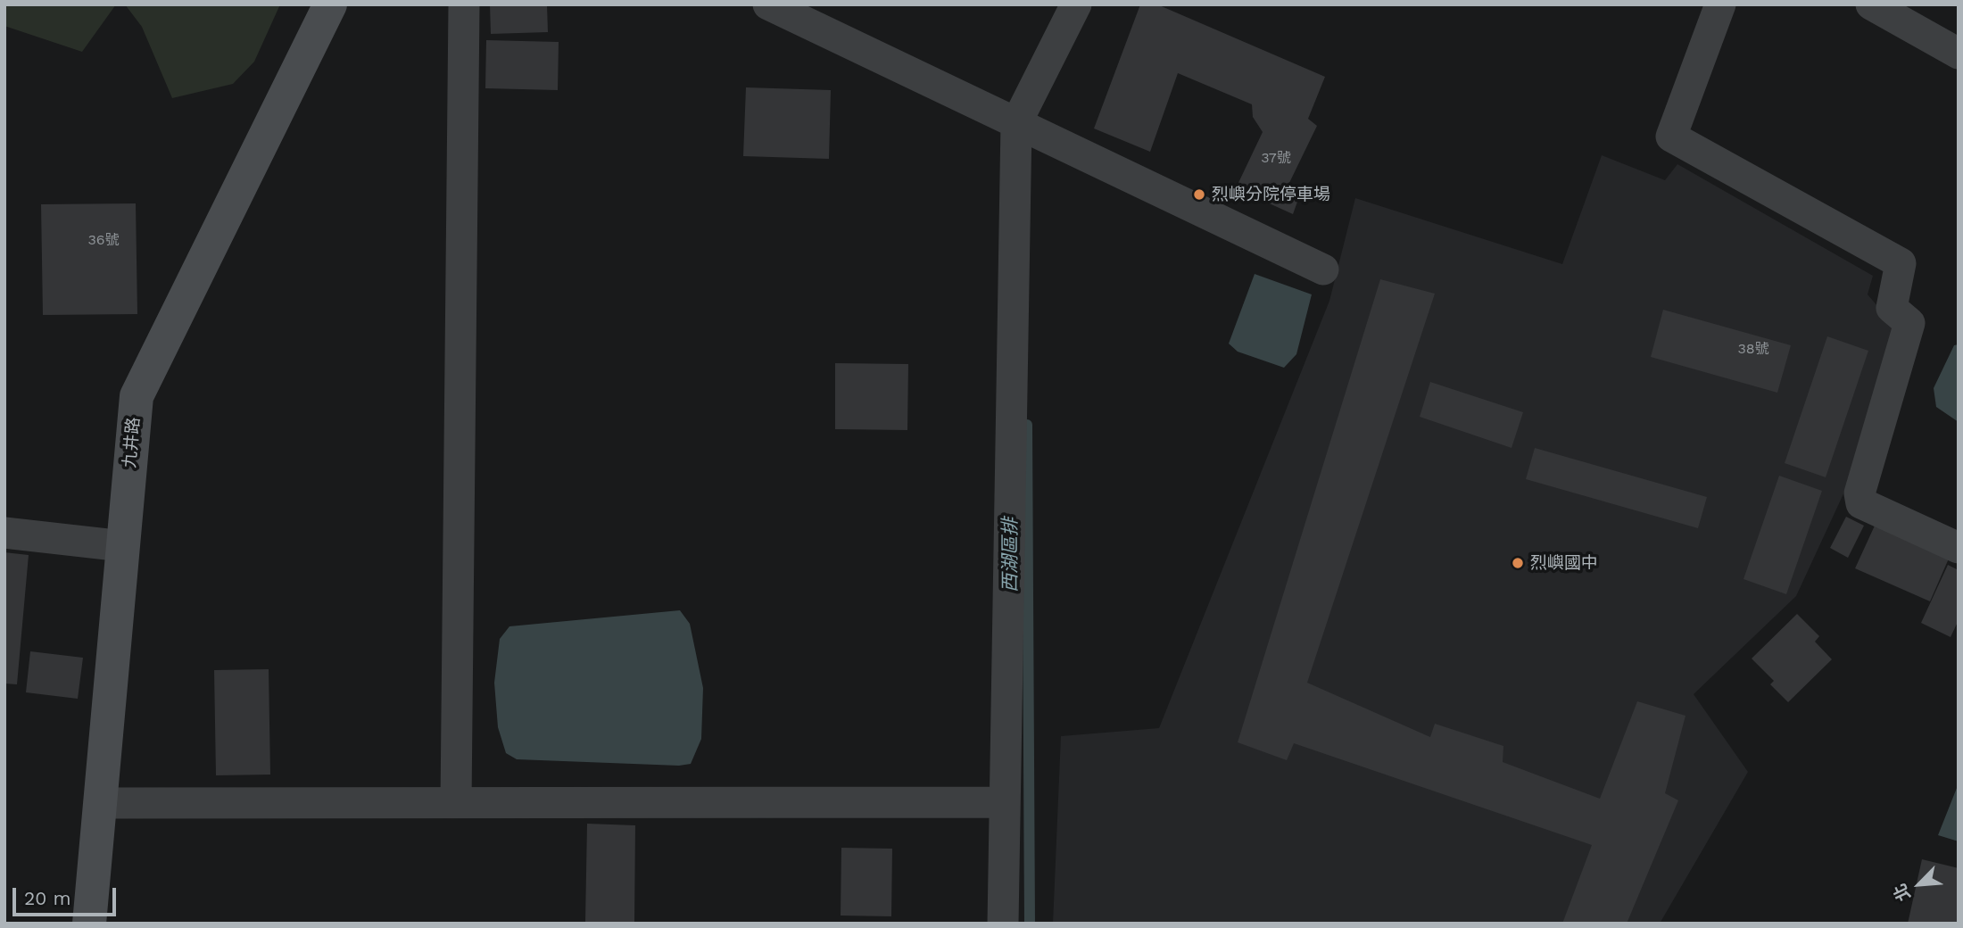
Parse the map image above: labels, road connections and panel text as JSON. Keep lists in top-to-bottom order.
{
  "streets": {
    "main road": ["九井路"]
  },
  "water": ["西湖區排"],
  "places": ["烈嶼分院停車場", "烈嶼國中"],
  "house_numbers": ["37號", "36號", "38號"],
  "scale_bar": "20 m",
  "north": "bottom left"
}
